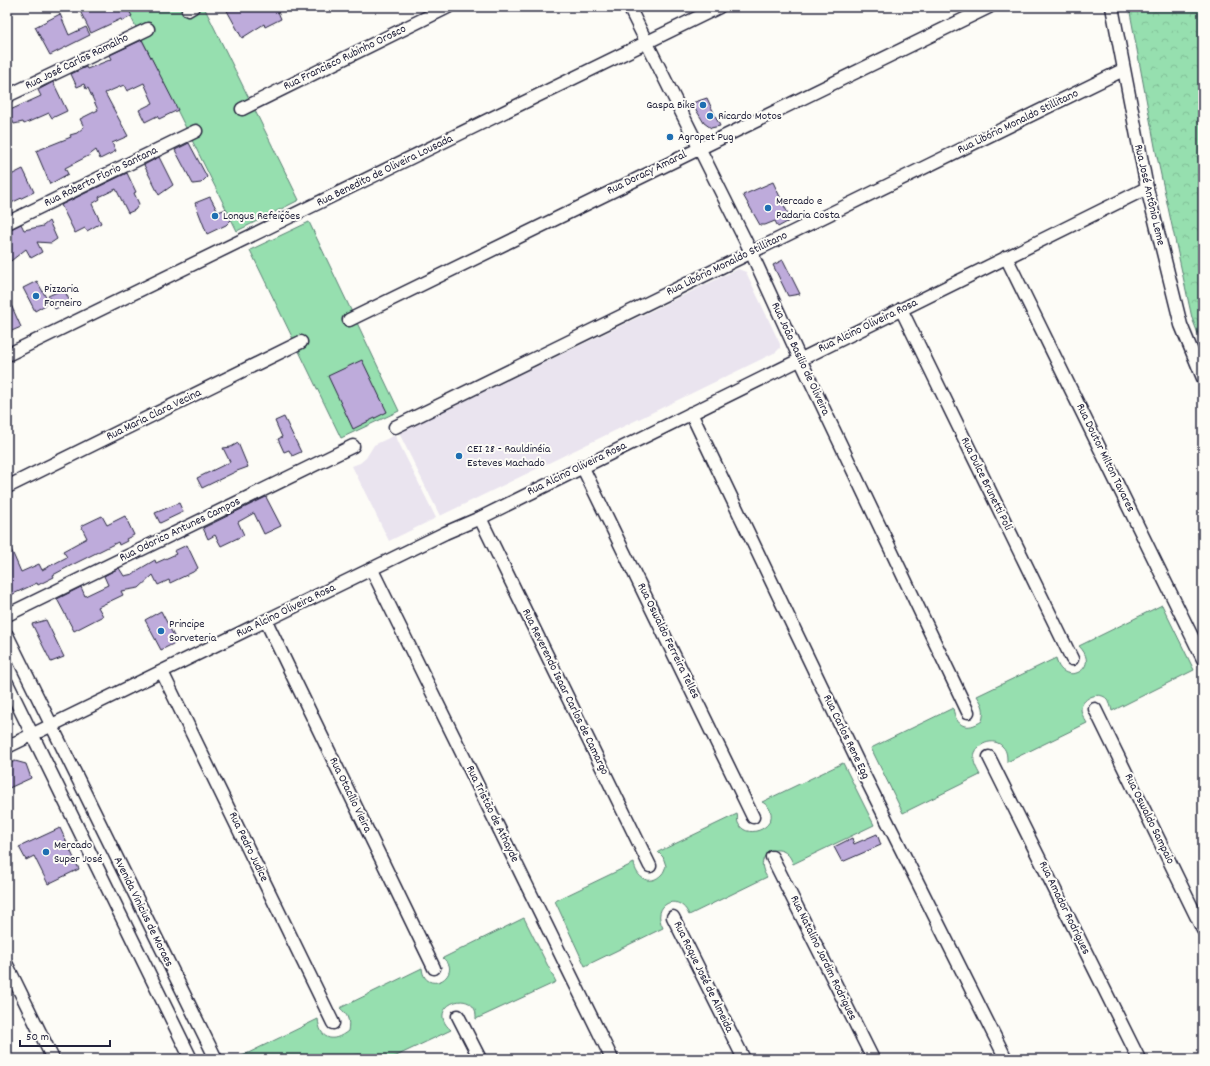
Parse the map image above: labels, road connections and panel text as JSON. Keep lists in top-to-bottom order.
{
  "streets": {
    "street": [
      "Rua Francisco Rubinho Orosco",
      "Rua José Carlos Ramalho",
      "Rua Libório Monaldo Stillitano",
      "Rua Benedito de Oliveira Lousada",
      "Rua Doracy Amaral",
      "Rua Roberto Florio Santana",
      "Rua José Antônio Leme",
      "Rua Alcino Oliveira Rosa",
      "Rua João Basilio de Oliveira",
      "Rua Maria Clara Vecina",
      "Rua Doutor Milton Tavares",
      "Rua Dulce Brunetti Poli",
      "Rua Odorico Antunes Campos",
      "Rua Oswaldo Ferreira Telles",
      "Rua Reverendo Isaar Carlos de Camargo",
      "Rua Carlos Rene Egg",
      "Rua Otacílio Vieira",
      "Rua Tristão de Athayde",
      "Rua Oswaldo Sampaio",
      "Rua Pedro Judice",
      "Rua Amador Rodrigues",
      "Avenida Vinicius de Moraes",
      "Rua Natalino Jardim Rodrigues",
      "Rua Roque José de Almeida"
    ]
  },
  "crossings": [
    ["Rua Libório Monaldo Stillitano", "Rua José Antônio Leme"],
    ["Rua Libório Monaldo Stillitano", "Rua João Basilio de Oliveira"],
    ["Rua Benedito de Oliveira Lousada", "Rua João Basilio de Oliveira"],
    ["Rua Doracy Amaral", "Rua João Basilio de Oliveira"],
    ["Rua José Antônio Leme", "Rua Alcino Oliveira Rosa"],
    ["Rua Alcino Oliveira Rosa", "Rua João Basilio de Oliveira"],
    ["Rua Alcino Oliveira Rosa", "Rua Doutor Milton Tavares"],
    ["Rua Alcino Oliveira Rosa", "Rua Dulce Brunetti Poli"],
    ["Rua Alcino Oliveira Rosa", "Rua Oswaldo Ferreira Telles"],
    ["Rua Alcino Oliveira Rosa", "Rua Reverendo Isaar Carlos de Camargo"],
    ["Rua Alcino Oliveira Rosa", "Rua Carlos Rene Egg"],
    ["Rua Alcino Oliveira Rosa", "Rua Otacílio Vieira"],
    ["Rua Alcino Oliveira Rosa", "Rua Tristão de Athayde"],
    ["Rua Alcino Oliveira Rosa", "Rua Pedro Judice"],
    ["Rua Alcino Oliveira Rosa", "Avenida Vinicius de Moraes"]
  ],
  "places": [
    "Gaspa Bike",
    "Ricardo Motos",
    "Agropet Pug",
    "Mercado e Padaria Costa",
    "Longus Refeições",
    "Pizzaria Forneiro",
    "CEI 28 - Rauldinéia Esteves Machado",
    "Principe Sorveteria",
    "Mercado Super José"
  ],
  "scale_bar": "50 m"
}
